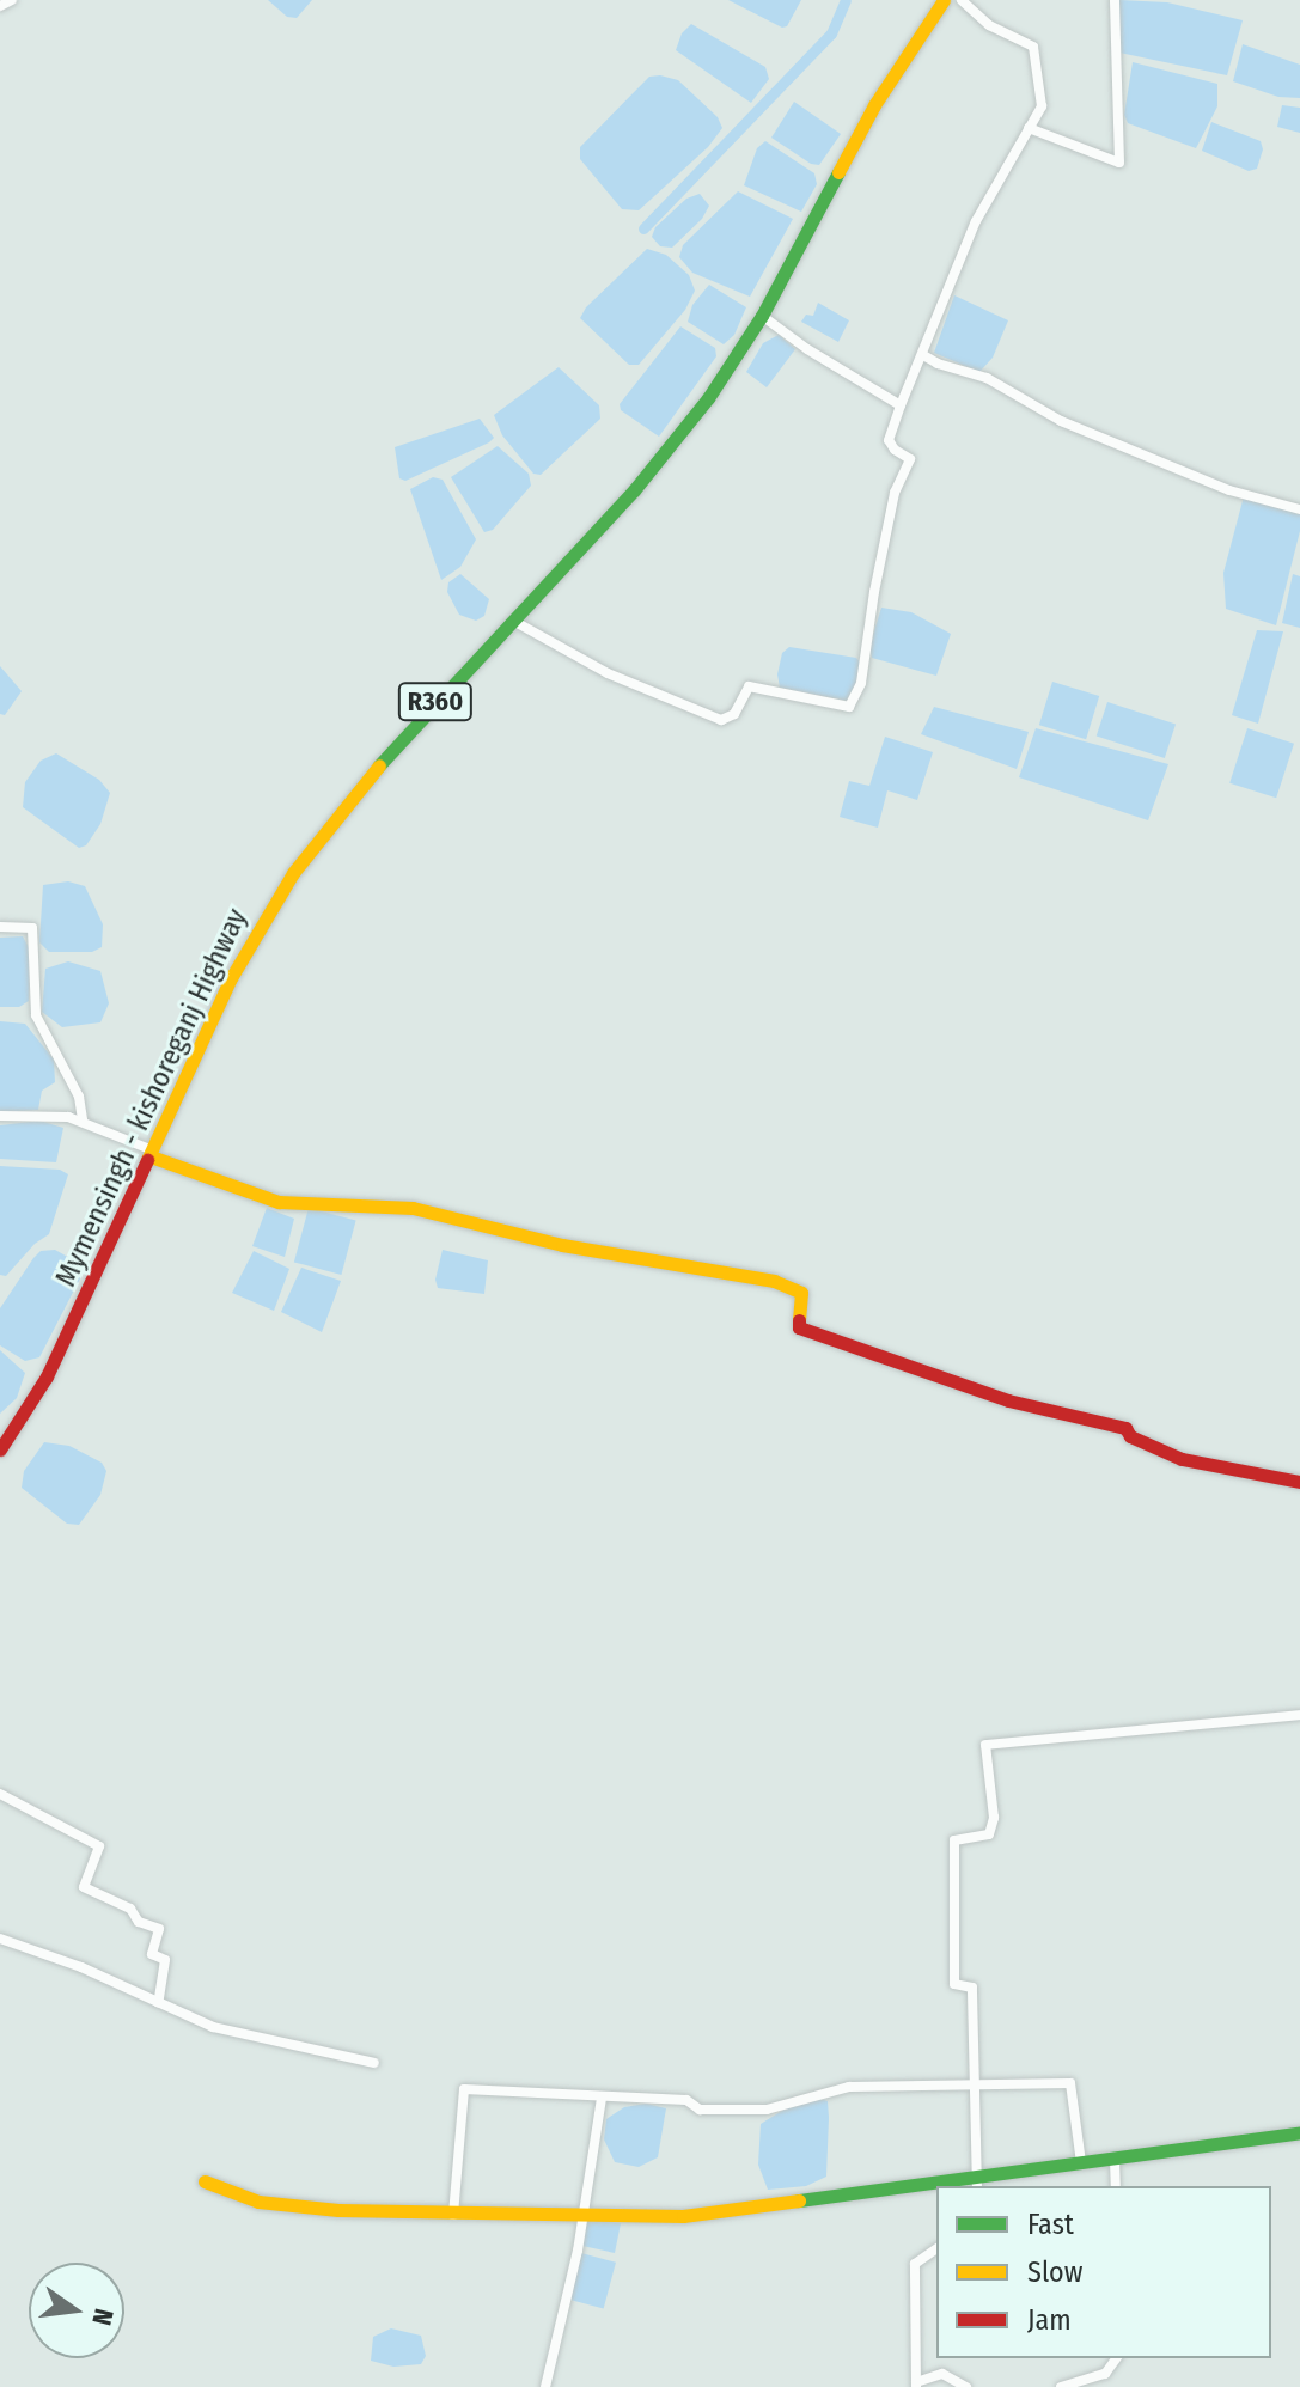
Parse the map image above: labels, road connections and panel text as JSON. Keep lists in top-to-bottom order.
{
  "streets": {
    "street": ["R360", "Mymensingh - kishoreganj Highway"]
  },
  "legend": ["Fast", "Slow", "Jam"],
  "north": "right"
}
